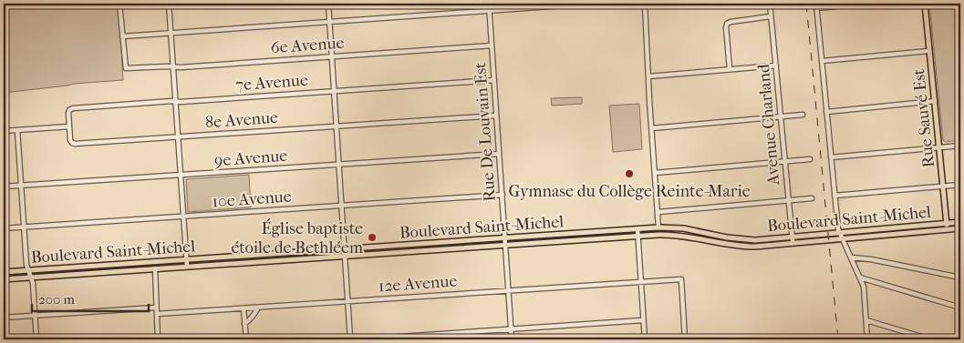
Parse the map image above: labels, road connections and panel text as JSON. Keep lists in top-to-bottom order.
{
  "streets": {
    "main road": ["Rue Sauvé Est", "Boulevard Saint-Michel"],
    "street": [
      "6e Avenue",
      "7e Avenue",
      "8e Avenue",
      "Avenue Charland",
      "Rue De Louvain Est",
      "9e Avenue",
      "10e Avenue",
      "12e Avenue"
    ]
  },
  "crossings": [
    ["6e Avenue", "Rue De Louvain Est"],
    ["7e Avenue", "8e Avenue"],
    ["7e Avenue", "Rue De Louvain Est"],
    ["Rue Sauvé Est", "Boulevard Saint-Michel"],
    ["8e Avenue", "Rue De Louvain Est"],
    ["Avenue Charland", "Boulevard Saint-Michel"],
    ["Rue De Louvain Est", "9e Avenue"],
    ["Rue De Louvain Est", "10e Avenue"],
    ["Rue De Louvain Est", "Boulevard Saint-Michel"],
    ["Rue De Louvain Est", "12e Avenue"]
  ],
  "places": ["Gymnase du Collège Reinte-Marie", "Église baptiste étoile de Bethléem"],
  "scale_bar": "200 m"
}
